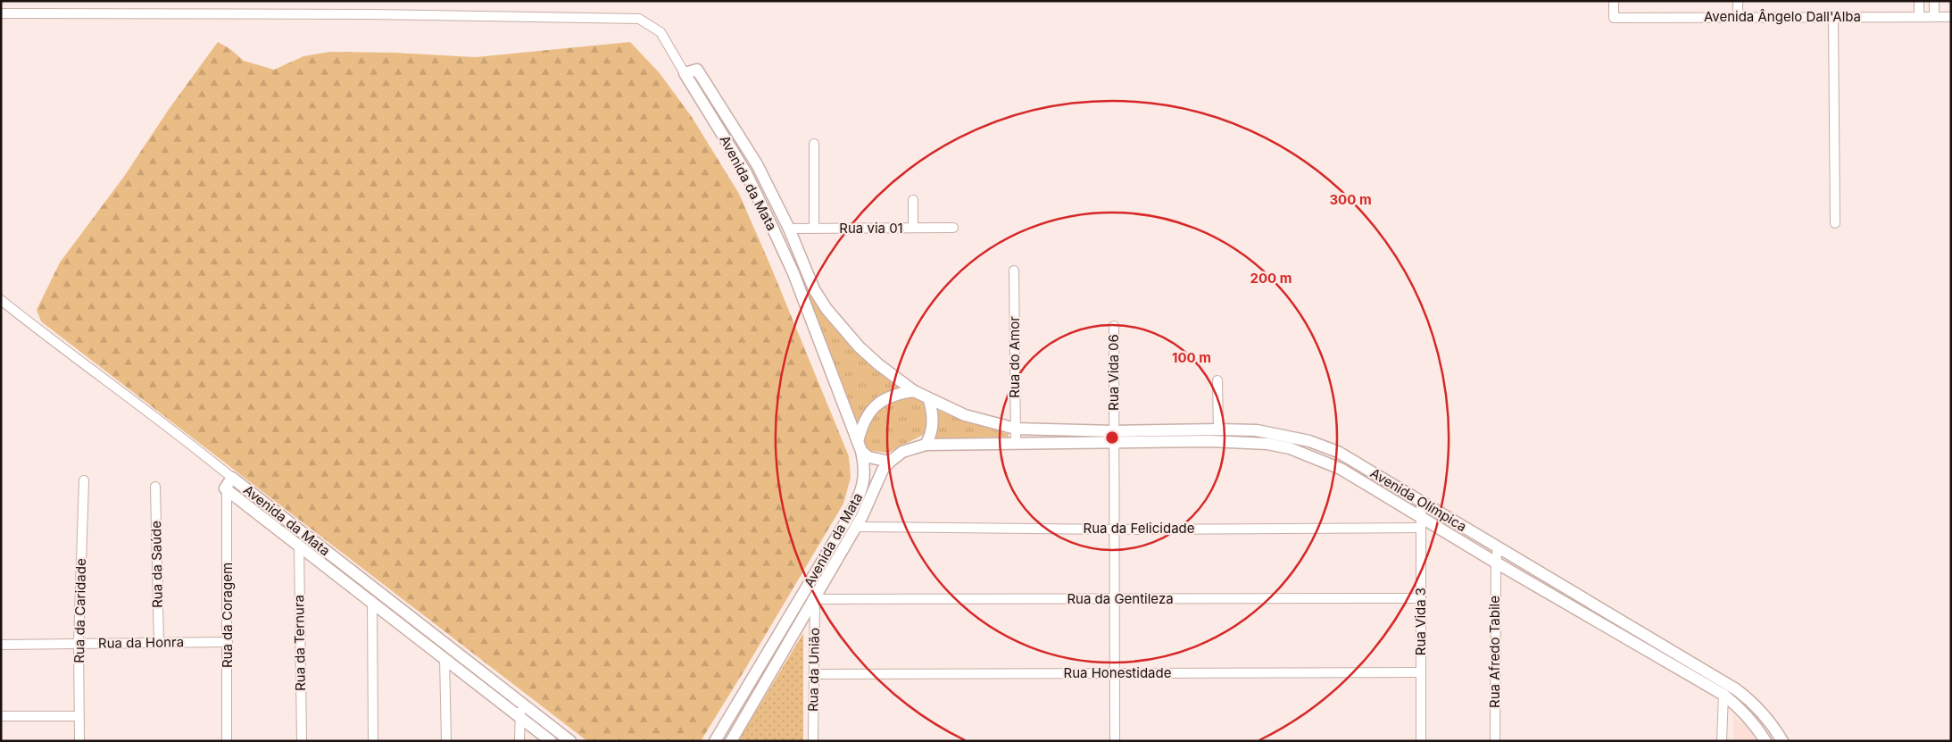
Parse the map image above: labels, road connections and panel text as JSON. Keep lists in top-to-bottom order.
{
  "streets": {
    "street": [
      "Avenida Ângelo Dall'Alba",
      "Avenida da Mata",
      "Rua via 01",
      "Rua do Amor",
      "Rua Vida 06",
      "Avenida Olímpica",
      "Rua da Felicidade",
      "Rua da Saúde",
      "Rua da Gentileza",
      "Rua da Caridade",
      "Rua da Coragem",
      "Rua Vida 3",
      "Rua da Honra",
      "Rua da Ternura",
      "Rua Afredo Tabile",
      "Rua da União",
      "Rua Honestidade"
    ]
  },
  "crossings": [
    ["Avenida da Mata", "Rua via 01"],
    ["Avenida da Mata", "Avenida Olímpica"],
    ["Avenida da Mata", "Rua da Felicidade"],
    ["Avenida da Mata", "Rua da Gentileza"],
    ["Avenida da Mata", "Rua da Coragem"],
    ["Avenida da Mata", "Rua da Ternura"],
    ["Avenida da Mata", "Rua da União"],
    ["Rua do Amor", "Avenida Olímpica"],
    ["Rua Vida 06", "Avenida Olímpica"],
    ["Rua Vida 06", "Rua da Felicidade"],
    ["Rua Vida 06", "Rua da Gentileza"],
    ["Rua Vida 06", "Rua Honestidade"],
    ["Avenida Olímpica", "Rua da Felicidade"],
    ["Avenida Olímpica", "Rua Vida 3"],
    ["Avenida Olímpica", "Rua Afredo Tabile"],
    ["Rua da Felicidade", "Rua Vida 3"],
    ["Rua da Saúde", "Rua da Honra"],
    ["Rua da Gentileza", "Rua Vida 3"],
    ["Rua da Gentileza", "Rua da União"],
    ["Rua da Caridade", "Rua da Honra"],
    ["Rua da Coragem", "Rua da Honra"],
    ["Rua Vida 3", "Rua Honestidade"],
    ["Rua da União", "Rua Honestidade"]
  ],
  "rings": ["300 m", "200 m", "100 m"]
}
